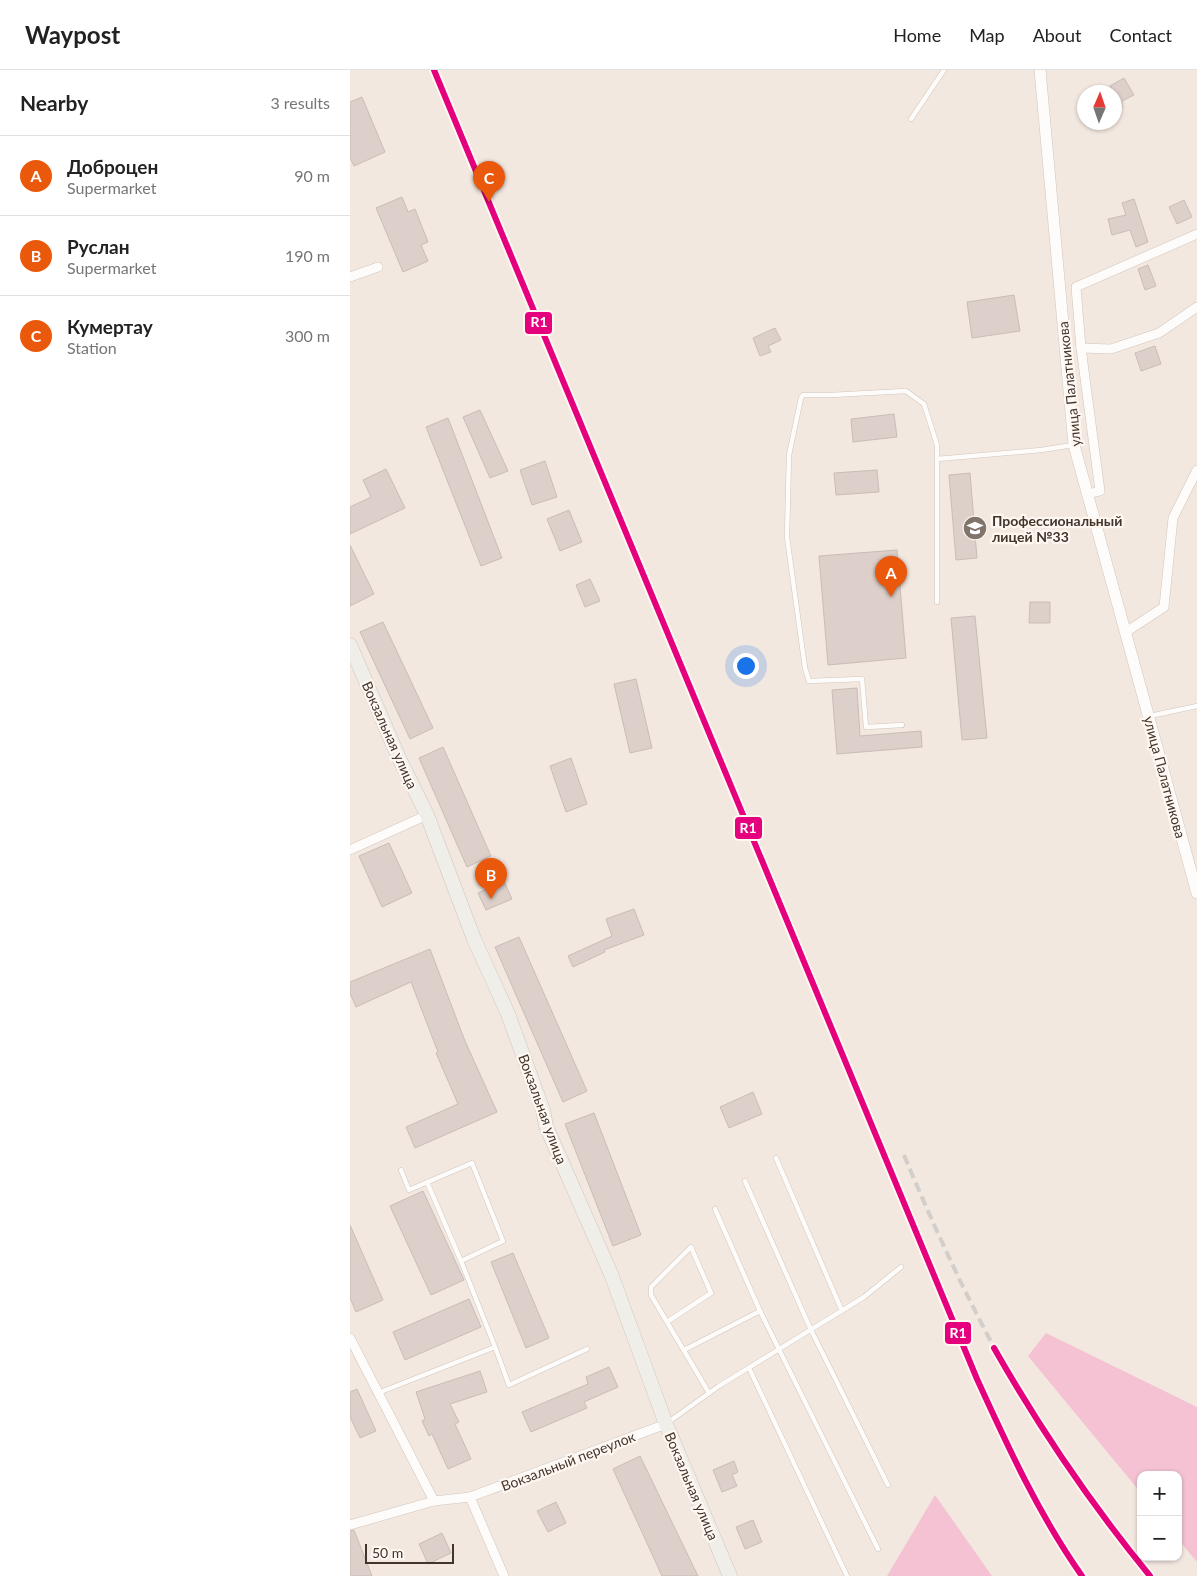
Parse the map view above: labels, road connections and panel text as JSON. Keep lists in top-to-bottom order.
{
  "streets": {
    "main road": ["Вокзальная улица"],
    "street": ["улица Палатникова", "Вокзальный переулок"]
  },
  "crossings": [
    ["Вокзальная улица", "Вокзальный переулок"]
  ],
  "places": {
    "school or university": ["Профессиональный лицей №33"]
  },
  "lines": ["transit line R1"],
  "scale_bar": "50 m",
  "north": "top",
  "page": {
    "header": "Waypost",
    "nav": [
      "Home",
      "Map",
      "About",
      "Contact"
    ],
    "heading": ["Nearby", "3 results"],
    "list": [
      {
        "mark": "A",
        "name": "Доброцен",
        "note": "Supermarket",
        "value": "90 m"
      },
      {
        "mark": "B",
        "name": "Руслан",
        "note": "Supermarket",
        "value": "190 m"
      },
      {
        "mark": "C",
        "name": "Кумертау",
        "note": "Station",
        "value": "300 m"
      }
    ],
    "pins": ["C", "A", "B"],
    "map_buttons": ["+", "−"],
    "scale": "50 m"
  }
}
